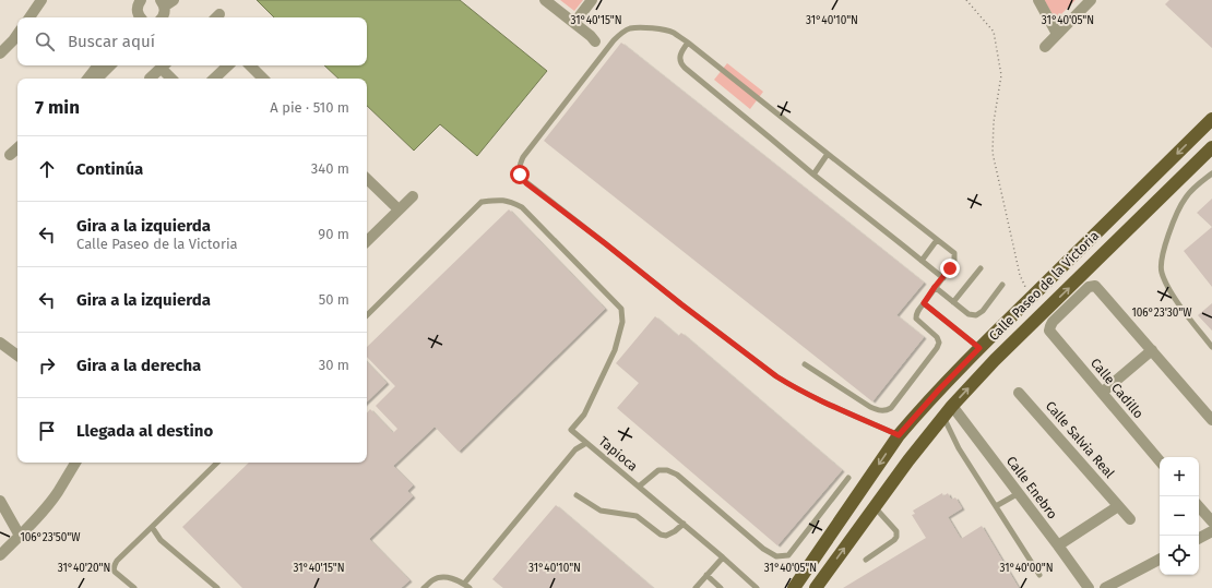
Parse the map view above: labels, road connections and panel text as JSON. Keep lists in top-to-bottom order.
{
  "streets": {
    "main road": ["Calle Paseo de la Victoria"],
    "street": ["Calle Cadillo", "Calle Salvia Real", "Calle Enebro"],
    "lane": ["Tapioca"]
  },
  "crossings": [
    ["Calle Paseo de la Victoria", "Calle Enebro"]
  ],
  "page": {
    "search": "Buscar aquí",
    "heading": ["7 min", "A pie · 510 m"],
    "list": [
      ["Continúa", "340 m"],
      ["Gira a la izquierda", "Calle Paseo de la Victoria", "90 m"],
      ["Gira a la izquierda", "50 m"],
      ["Gira a la derecha", "30 m"],
      "Llegada al destino"
    ],
    "map_buttons": ["+", "−"]
  },
  "coordinates": [
    "31°40'15\"N",
    "31°40'10\"N",
    "31°40'05\"N",
    "106°23'30\"W",
    "106°23'50\"W",
    "31°40'20\"N",
    "31°40'00\"N"
  ]
}
